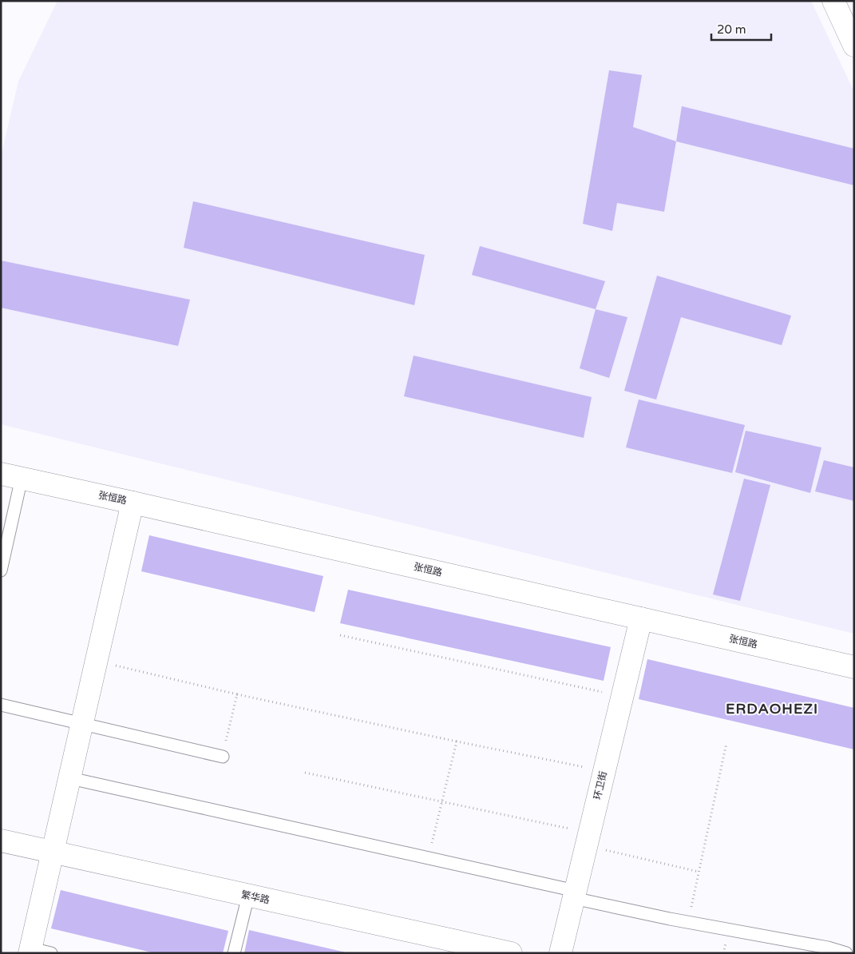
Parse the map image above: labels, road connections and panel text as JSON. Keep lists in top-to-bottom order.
{
  "streets": {
    "street": ["张恒路", "环卫街", "繁华路"]
  },
  "crossings": [
    ["张恒路", "环卫街"]
  ],
  "districts": ["ERDAOHEZI"],
  "scale_bar": "20 m"
}
